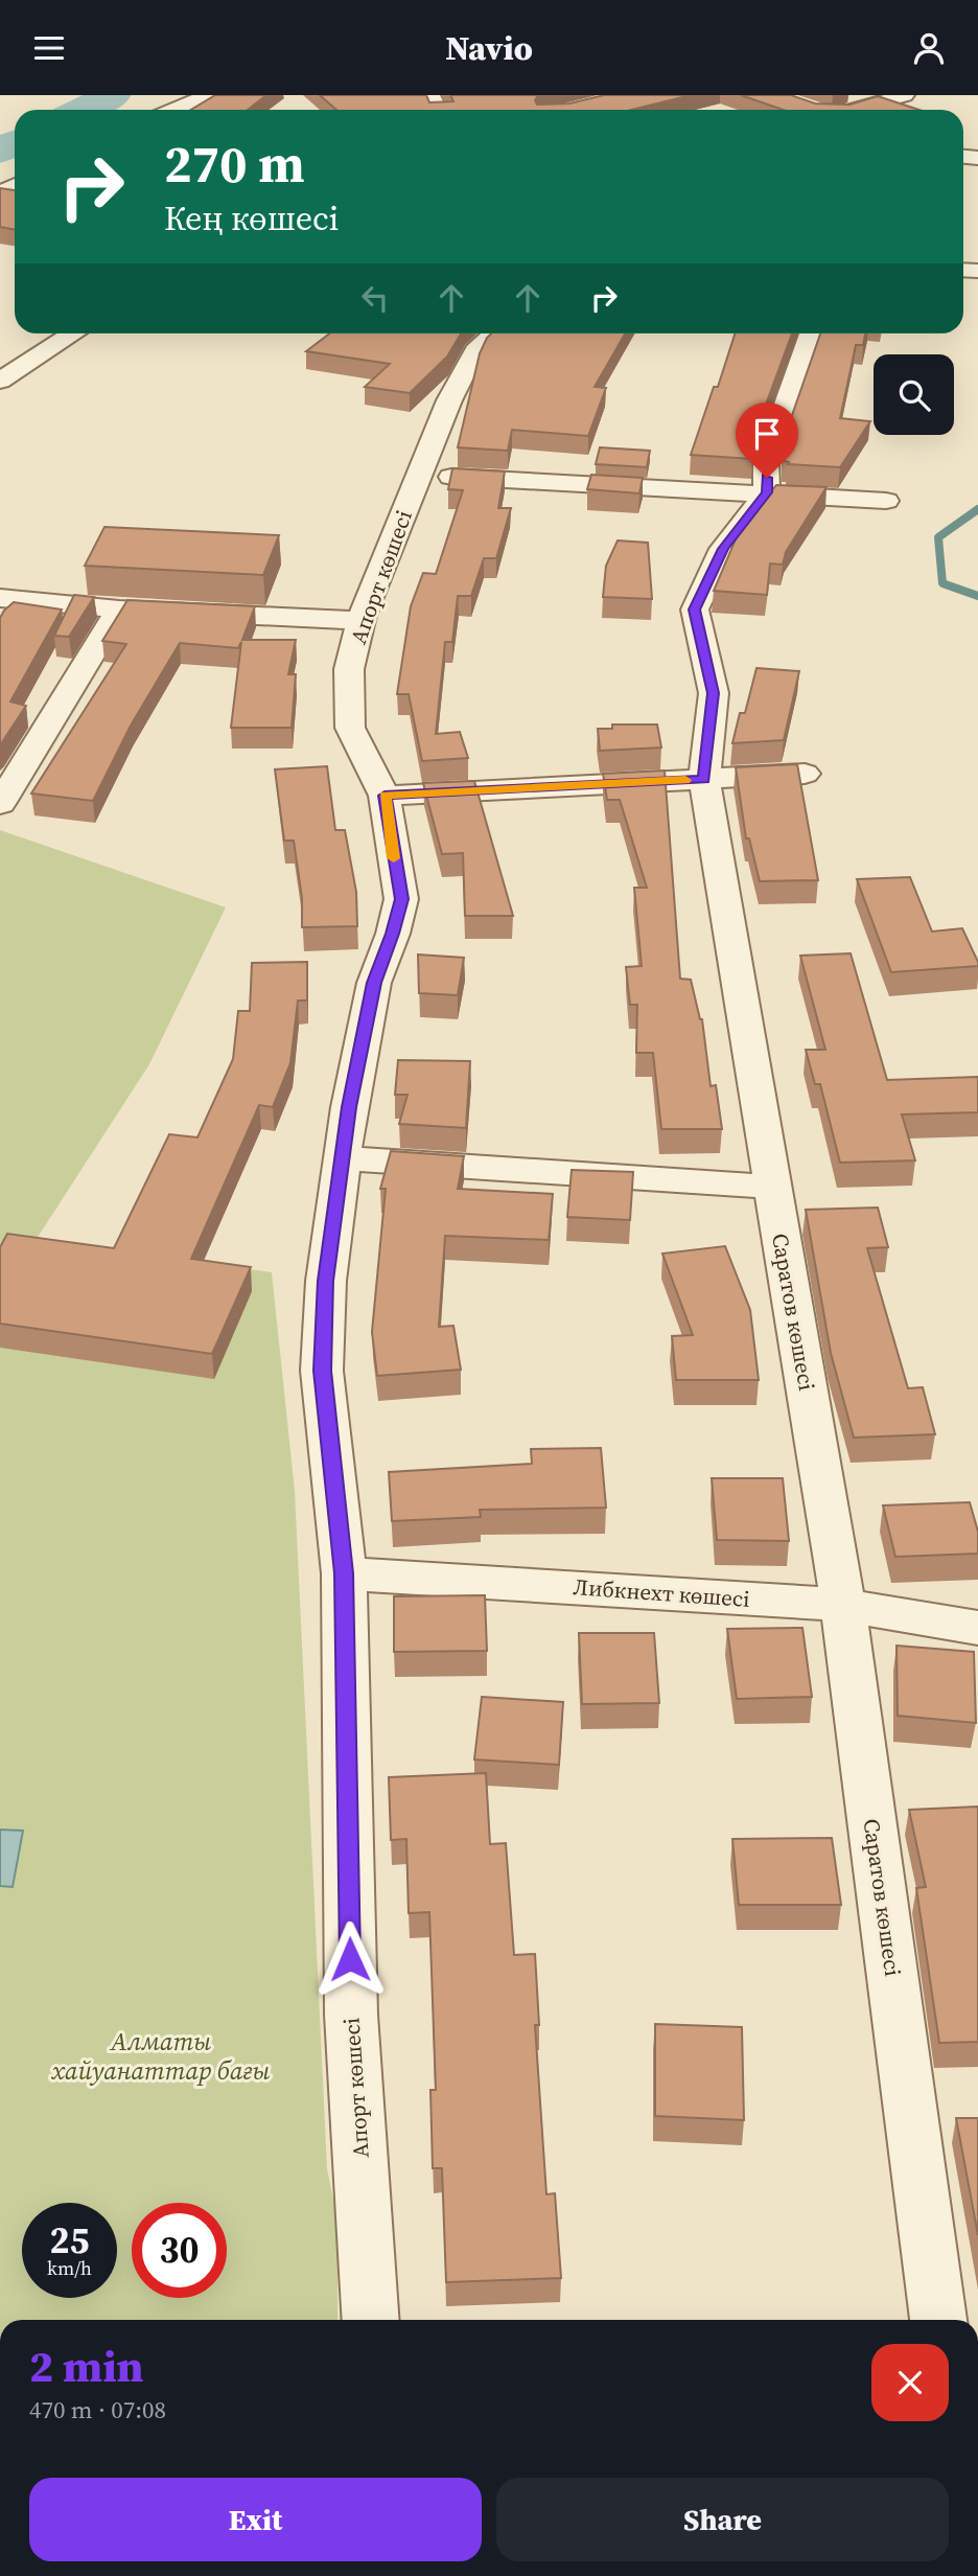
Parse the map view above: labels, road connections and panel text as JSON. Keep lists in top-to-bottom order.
{
  "streets": {
    "street": ["Апорт көшесі", "Саратов көшесі", "Либкнехт көшесі"]
  },
  "crossings": [
    ["Апорт көшесі", "Либкнехт көшесі"],
    ["Саратов көшесі", "Либкнехт көшесі"]
  ],
  "parks": ["Алматы хайуанаттар бағы"],
  "page": {
    "header": "Navio",
    "turn": ["270 m", "Кең көшесі"],
    "speed": "25 km/h",
    "limit": "30",
    "heading": ["2 min", "470 m · 07:08"],
    "buttons": ["Exit", "Share"]
  }
}
